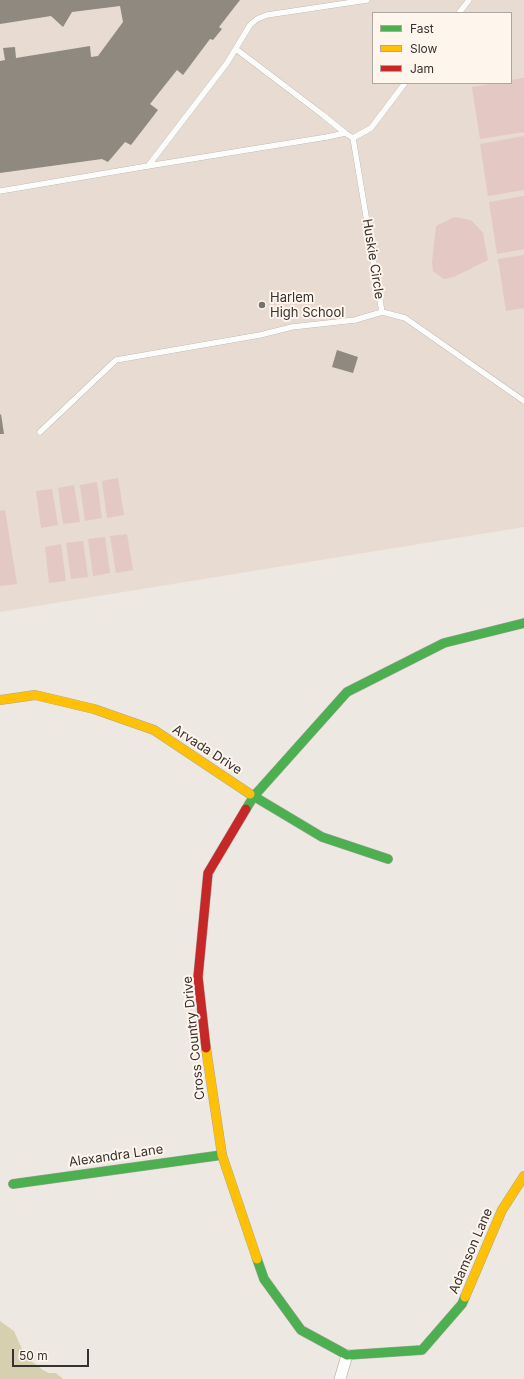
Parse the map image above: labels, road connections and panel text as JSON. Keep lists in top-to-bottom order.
{
  "streets": {
    "street": [
      "Arvada Drive",
      "Cross Country Drive",
      "Alexandra Lane",
      "Adamson Lane"
    ],
    "lane": ["Huskie Circle"]
  },
  "crossings": [
    ["Arvada Drive", "Cross Country Drive"],
    ["Cross Country Drive", "Alexandra Lane"],
    ["Cross Country Drive", "Adamson Lane"]
  ],
  "places": ["Harlem High School"],
  "legend": ["Fast", "Slow", "Jam"],
  "scale_bar": "50 m"
}
